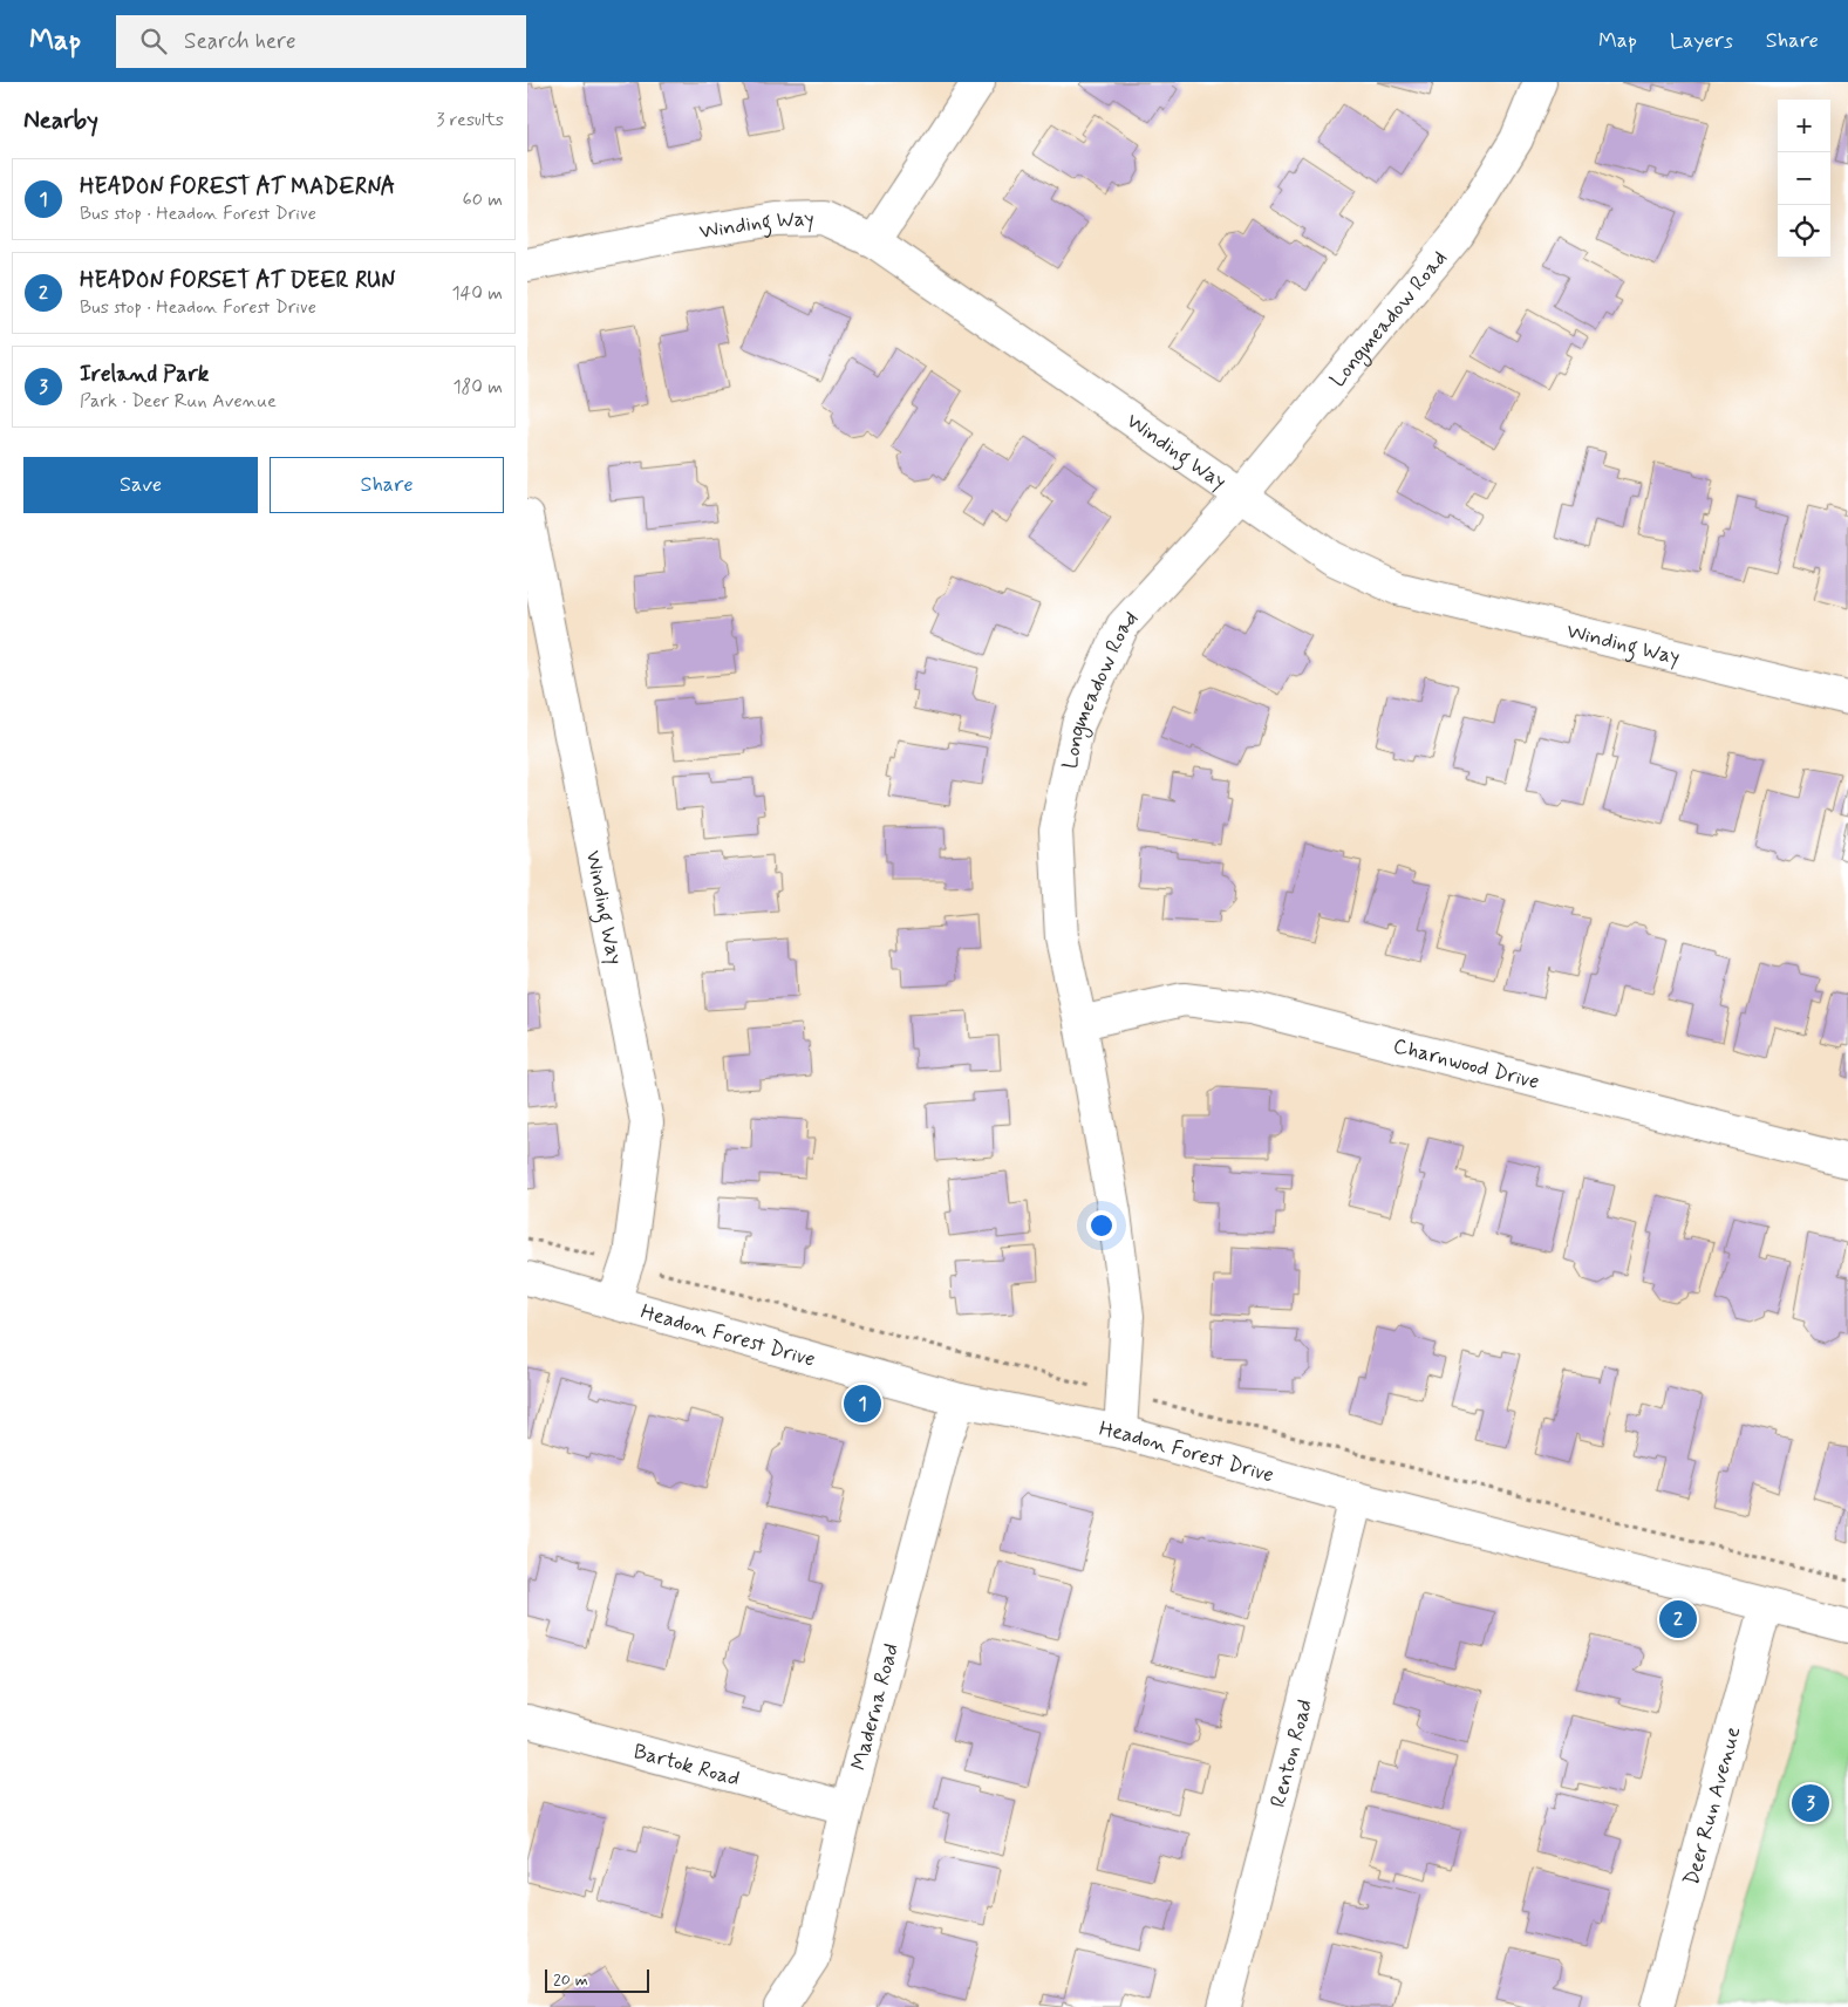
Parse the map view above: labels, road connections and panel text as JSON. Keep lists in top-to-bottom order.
{
  "streets": {
    "street": [
      "Winding Way",
      "Longmeadow Road",
      "Charnwood Drive",
      "Headon Forest Drive",
      "Maderna Road",
      "Renton Road",
      "Bartok Road",
      "Deer Run Avenue"
    ]
  },
  "crossings": [
    ["Winding Way", "Longmeadow Road"],
    ["Winding Way", "Headon Forest Drive"],
    ["Longmeadow Road", "Charnwood Drive"],
    ["Longmeadow Road", "Headon Forest Drive"],
    ["Headon Forest Drive", "Maderna Road"],
    ["Headon Forest Drive", "Renton Road"],
    ["Headon Forest Drive", "Deer Run Avenue"],
    ["Maderna Road", "Bartok Road"]
  ],
  "scale_bar": "20 m",
  "page": {
    "header": "Map",
    "search": "Search here",
    "nav": ["Map", "Layers", "Share"],
    "heading": ["Nearby", "3 results"],
    "map_buttons": ["+", "−"],
    "list": [
      {
        "mark": "1",
        "name": "HEADON FOREST AT MADERNA",
        "note": "Bus stop · Headon Forest Drive",
        "value": "60 m"
      },
      {
        "mark": "2",
        "name": "HEADON FORSET AT DEER RUN",
        "note": "Bus stop · Headon Forest Drive",
        "value": "140 m"
      },
      {
        "mark": "3",
        "name": "Ireland Park",
        "note": "Park · Deer Run Avenue",
        "value": "180 m"
      }
    ],
    "buttons": ["Save", "Share"],
    "pins": ["1", "2", "3"],
    "scale": "20 m"
  }
}
